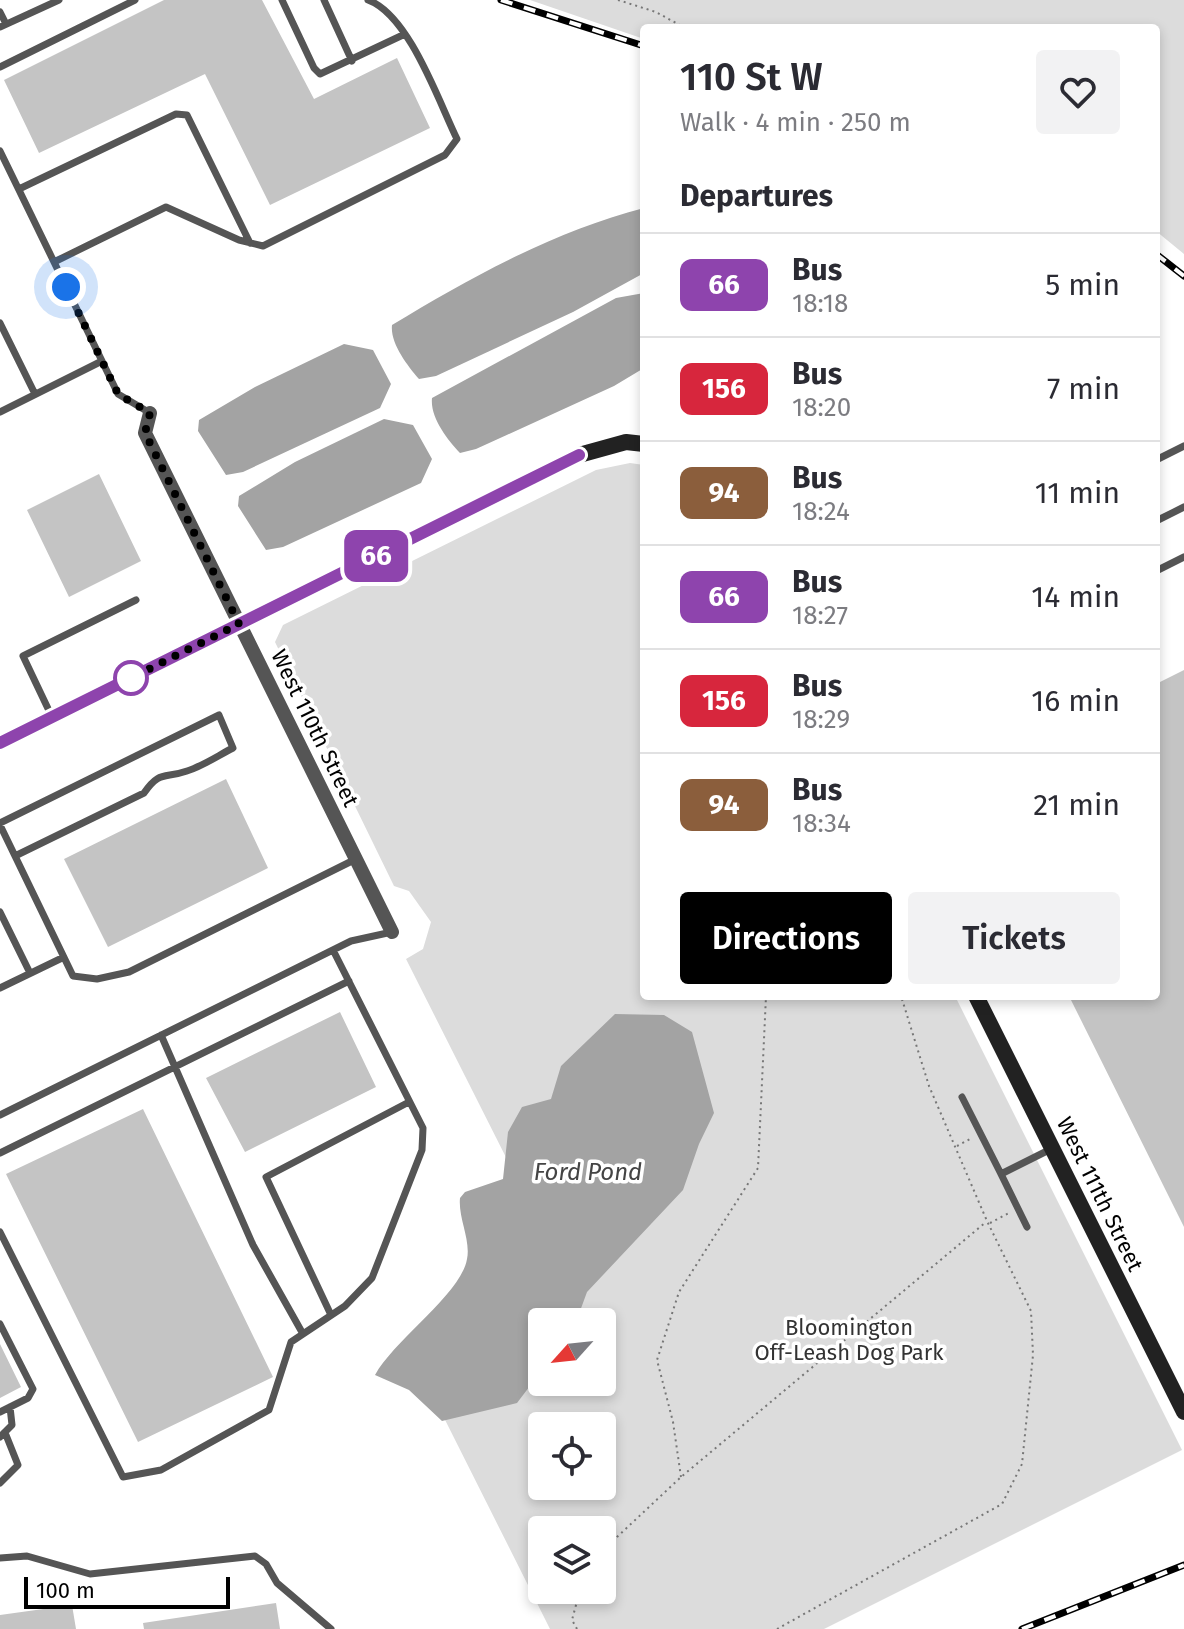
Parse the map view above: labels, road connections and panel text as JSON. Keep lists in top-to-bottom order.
{
  "streets": {
    "street": ["West 110th Street", "West 111th Street"]
  },
  "water": ["Ford Pond"],
  "parks": ["Bloomington Off-Leash Dog Park"],
  "lines": ["bus line 66"],
  "scale_bar": "100 m",
  "north": "bottom left",
  "page": {
    "on_map": "66",
    "heading": [
      ["110 St W", "Walk · 4 min · 250 m"],
      "Departures"
    ],
    "list": [
      {
        "mark": "66",
        "name": "Bus",
        "note": "18:18",
        "value": "5 min"
      },
      {
        "mark": "156",
        "name": "Bus",
        "note": "18:20",
        "value": "7 min"
      },
      {
        "mark": "94",
        "name": "Bus",
        "note": "18:24",
        "value": "11 min"
      },
      {
        "mark": "66",
        "name": "Bus",
        "note": "18:27",
        "value": "14 min"
      },
      {
        "mark": "156",
        "name": "Bus",
        "note": "18:29",
        "value": "16 min"
      },
      {
        "mark": "94",
        "name": "Bus",
        "note": "18:34",
        "value": "21 min"
      }
    ],
    "buttons": ["Directions", "Tickets"],
    "scale": "100 m"
  }
}
